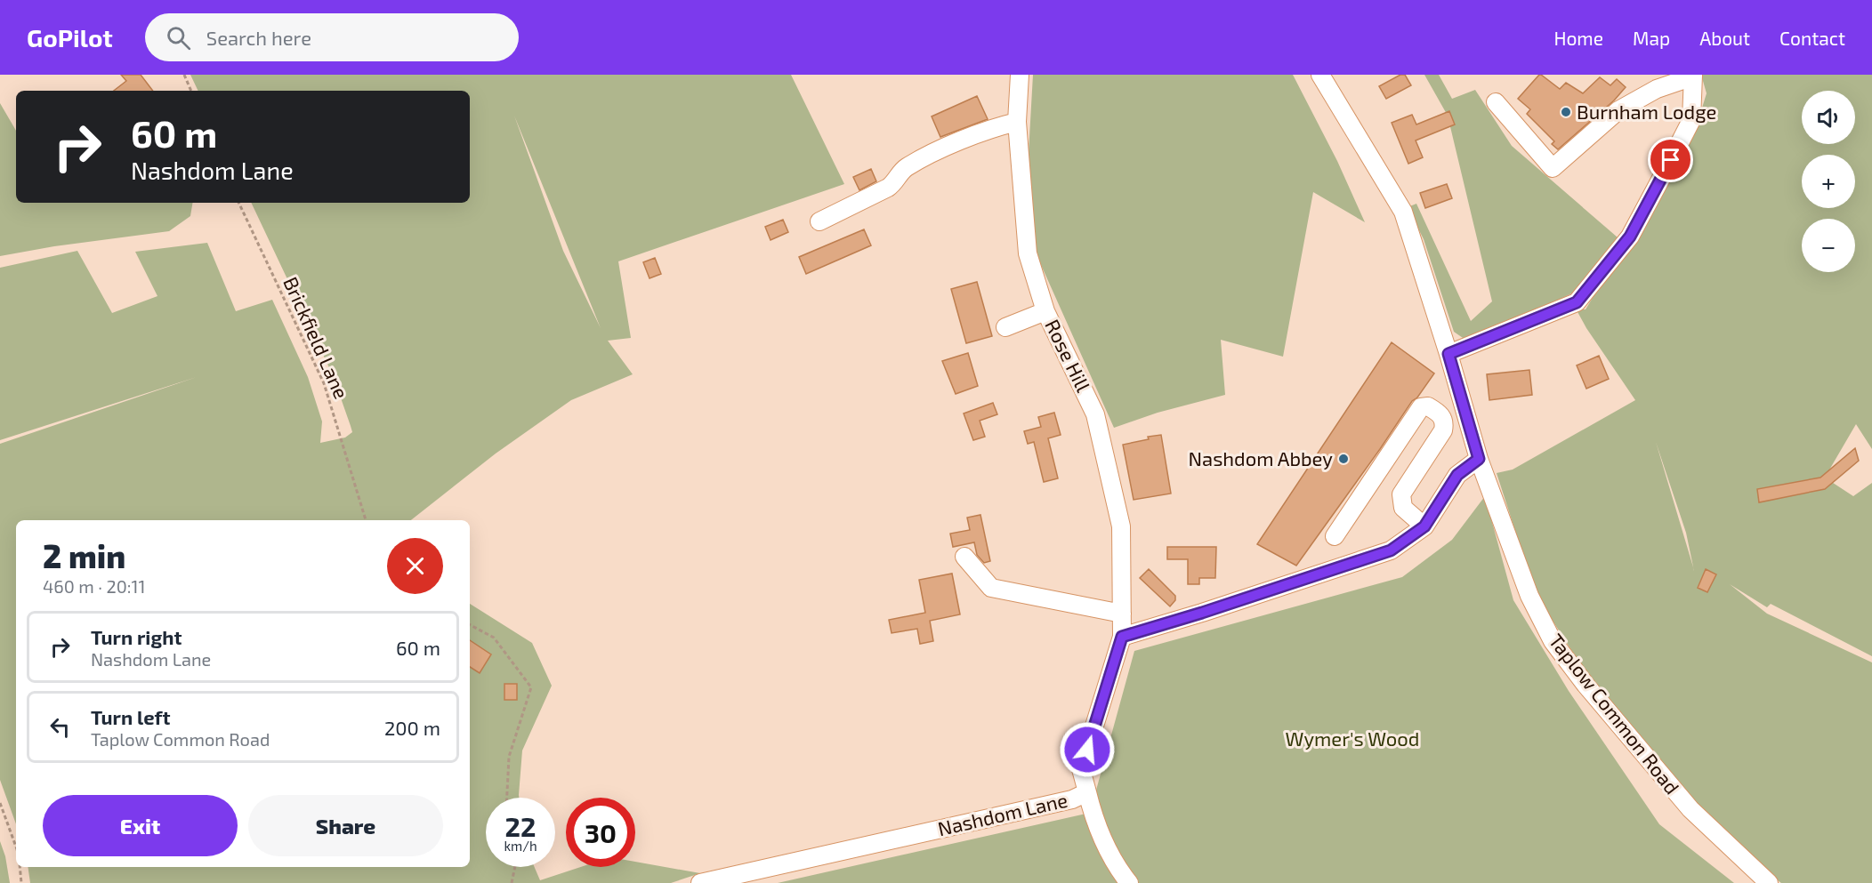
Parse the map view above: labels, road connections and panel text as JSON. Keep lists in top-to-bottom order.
{
  "streets": {
    "street": ["Rose Hill", "Taplow Common Road", "Nashdom Lane"],
    "path": ["Brickfield Lane"]
  },
  "crossings": [
    ["Rose Hill", "Nashdom Lane"]
  ],
  "parks": ["Wymer's Wood"],
  "places": ["Burnham Lodge", "Nashdom Abbey"],
  "page": {
    "header": "GoPilot",
    "search": "Search here",
    "nav": [
      "Home",
      "Map",
      "About",
      "Contact"
    ],
    "map_buttons": ["+", "−"],
    "turn": ["60 m", "Nashdom Lane"],
    "heading": ["2 min", "460 m · 20:11"],
    "list": [
      {
        "name": "Turn right",
        "note": "Nashdom Lane",
        "value": "60 m"
      },
      {
        "name": "Turn left",
        "note": "Taplow Common Road",
        "value": "200 m"
      }
    ],
    "buttons": ["Exit", "Share"],
    "speed": "22 km/h",
    "limit": "30"
  }
}
